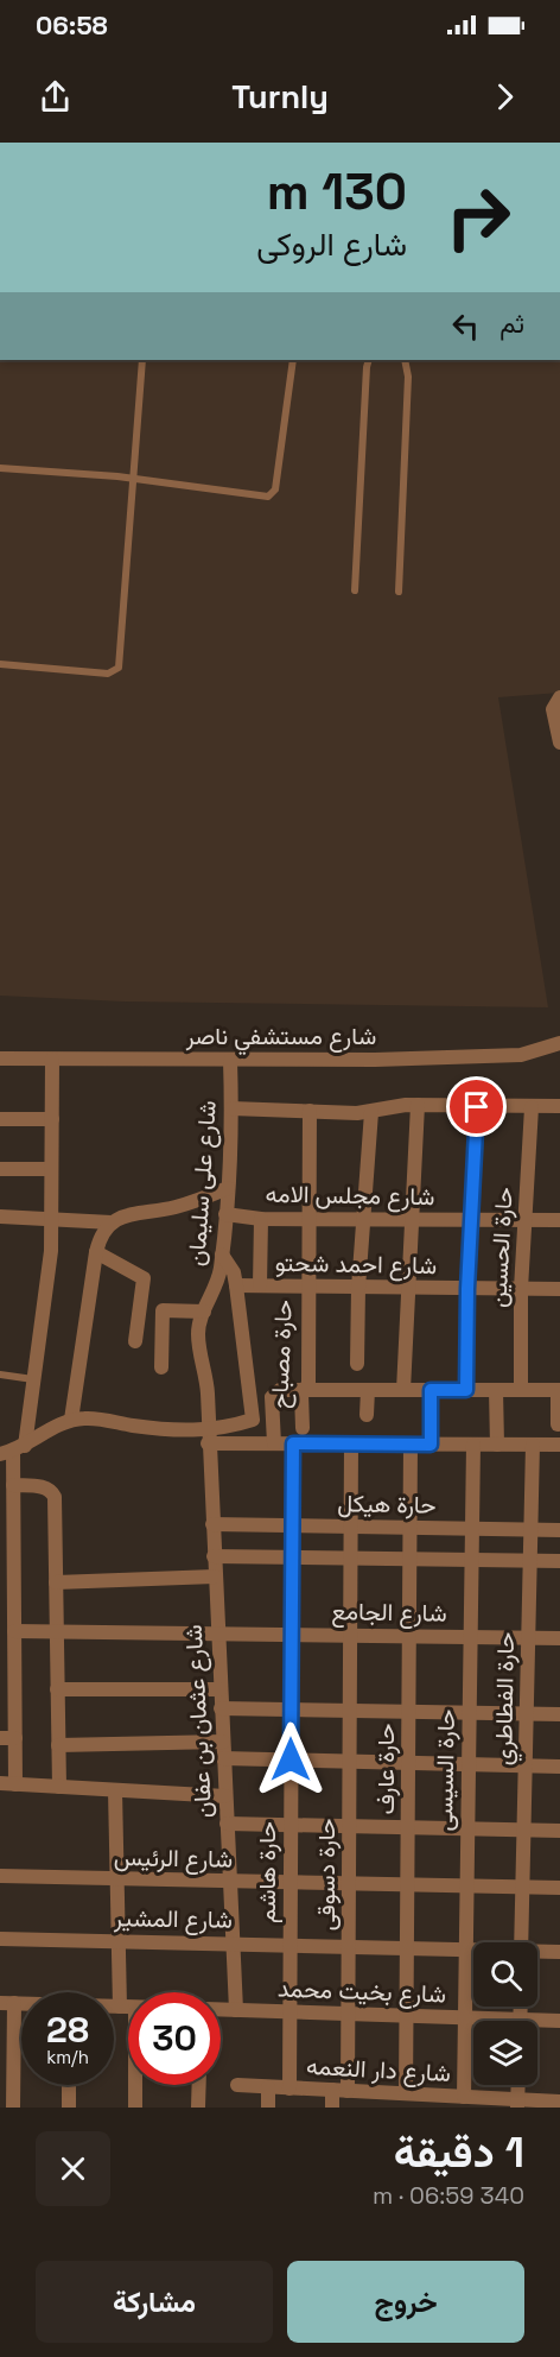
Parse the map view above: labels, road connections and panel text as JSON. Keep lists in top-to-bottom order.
{
  "streets": {
    "street": [
      "شارع مستشفي ناصر",
      "شارع على سليمان",
      "شارع مجلس الامه",
      "حارة الحسين",
      "شارع احمد شحتو",
      "حارة مصباح",
      "حارة هيكل",
      "شارع الجامع",
      "حارة الفطاطري",
      "شارع عثمان بن عفان",
      "حارة عارف",
      "حارة السيسى",
      "شارع الرئيس",
      "حارة هاشم",
      "حارة دسوقى",
      "شارع المشير",
      "شارع بخيت محمد",
      "شارع دار النعمه"
    ]
  },
  "crossings": [
    ["شارع مستشفي ناصر", "شارع على سليمان"],
    ["شارع على سليمان", "شارع مجلس الامه"],
    ["شارع على سليمان", "شارع عثمان بن عفان"],
    ["شارع مجلس الامه", "حارة الحسين"],
    ["شارع مجلس الامه", "حارة مصباح"],
    ["حارة الحسين", "شارع احمد شحتو"],
    ["شارع احمد شحتو", "حارة مصباح"],
    ["حارة هيكل", "حارة الفطاطري"],
    ["حارة هيكل", "شارع عثمان بن عفان"],
    ["حارة هيكل", "حارة عارف"],
    ["حارة هيكل", "حارة السيسى"],
    ["حارة هيكل", "حارة هاشم"],
    ["حارة هيكل", "حارة دسوقى"],
    ["شارع الجامع", "حارة الفطاطري"],
    ["شارع الجامع", "شارع عثمان بن عفان"],
    ["شارع الجامع", "حارة عارف"],
    ["شارع الجامع", "حارة السيسى"],
    ["شارع الجامع", "حارة هاشم"],
    ["شارع الجامع", "حارة دسوقى"],
    ["حارة الفطاطري", "شارع الرئيس"],
    ["شارع عثمان بن عفان", "شارع الرئيس"],
    ["شارع عثمان بن عفان", "شارع المشير"],
    ["شارع عثمان بن عفان", "شارع بخيت محمد"],
    ["حارة عارف", "شارع الرئيس"],
    ["حارة عارف", "شارع المشير"],
    ["حارة عارف", "شارع بخيت محمد"],
    ["حارة عارف", "شارع دار النعمه"],
    ["حارة السيسى", "شارع الرئيس"],
    ["حارة السيسى", "شارع المشير"],
    ["حارة السيسى", "شارع بخيت محمد"],
    ["حارة السيسى", "شارع دار النعمه"],
    ["شارع الرئيس", "حارة هاشم"],
    ["شارع الرئيس", "حارة دسوقى"],
    ["حارة هاشم", "شارع المشير"],
    ["حارة هاشم", "شارع بخيت محمد"],
    ["حارة هاشم", "شارع دار النعمه"],
    ["حارة دسوقى", "شارع المشير"],
    ["حارة دسوقى", "شارع بخيت محمد"],
    ["حارة دسوقى", "شارع دار النعمه"]
  ],
  "page": {
    "status": "06:58",
    "header": "Turnly",
    "turn": ["130 m", "شارع الروكى"],
    "then": "ثم",
    "speed": "28 km/h",
    "limit": "30",
    "heading": ["1 دقيقة", "340 m · 06:59"],
    "buttons": ["خروج", "مشاركة"]
  }
}
